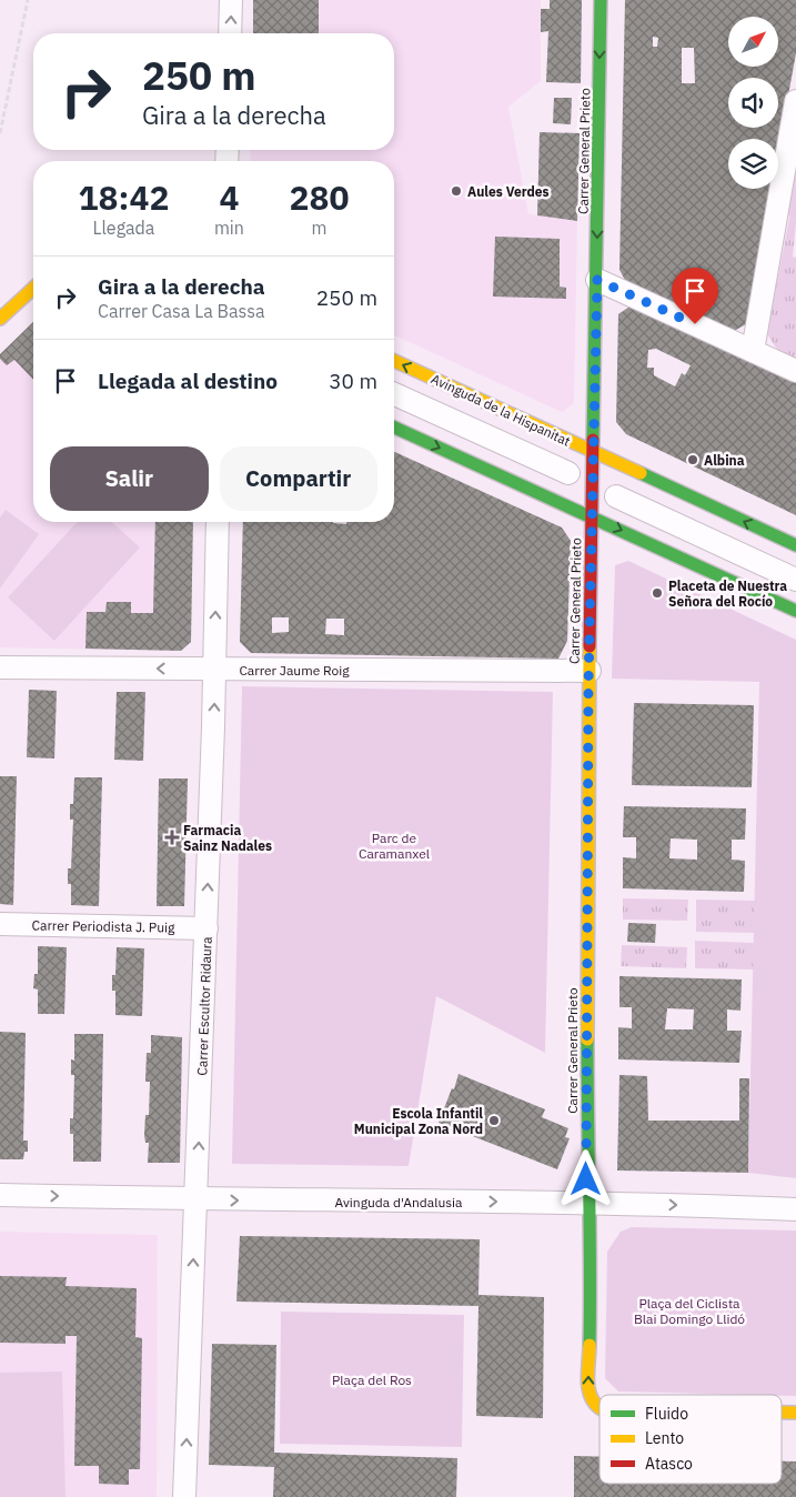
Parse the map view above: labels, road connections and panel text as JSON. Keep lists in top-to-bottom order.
{
  "streets": {
    "street": [
      "Carrer General Prieto",
      "Avinguda de la Hispanitat",
      "Carrer Jaume Roig",
      "Carrer Periodista J. Puig",
      "Carrer Escultor Ridaura",
      "Avinguda d'Andalusia"
    ]
  },
  "crossings": [
    ["Carrer General Prieto", "Avinguda de la Hispanitat"],
    ["Carrer General Prieto", "Carrer Jaume Roig"],
    ["Carrer General Prieto", "Avinguda d'Andalusia"],
    ["Carrer Jaume Roig", "Carrer Escultor Ridaura"],
    ["Carrer Periodista J. Puig", "Carrer Escultor Ridaura"],
    ["Carrer Escultor Ridaura", "Avinguda d'Andalusia"]
  ],
  "one_way": ["Carrer Jaume Roig", "Carrer Escultor Ridaura", "Avinguda d'Andalusia"],
  "parks": ["Parc de Caramanxel", "Plaça del Ciclista Blai Domingo Llidó", "Plaça del Ros"],
  "places": {
    "other": [
      "Aules Verdes",
      "Albina",
      "Placeta de Nuestra Señora del Rocío",
      "Escola Infantil Municipal Zona Nord"
    ],
    "health": ["Farmacia Sainz Nadales"]
  },
  "legend": ["Fluido", "Lento", "Atasco"],
  "north": "top right",
  "page": {
    "turn": ["250 m", "Gira a la derecha"],
    "eta": [
      "18:42",
      "Llegada",
      "4",
      "min",
      "280",
      "m"
    ],
    "list": [
      {
        "name": "Gira a la derecha",
        "note": "Carrer Casa La Bassa",
        "value": "250 m"
      },
      {
        "name": "Llegada al destino",
        "value": "30 m"
      }
    ],
    "buttons": ["Salir", "Compartir"]
  }
}
